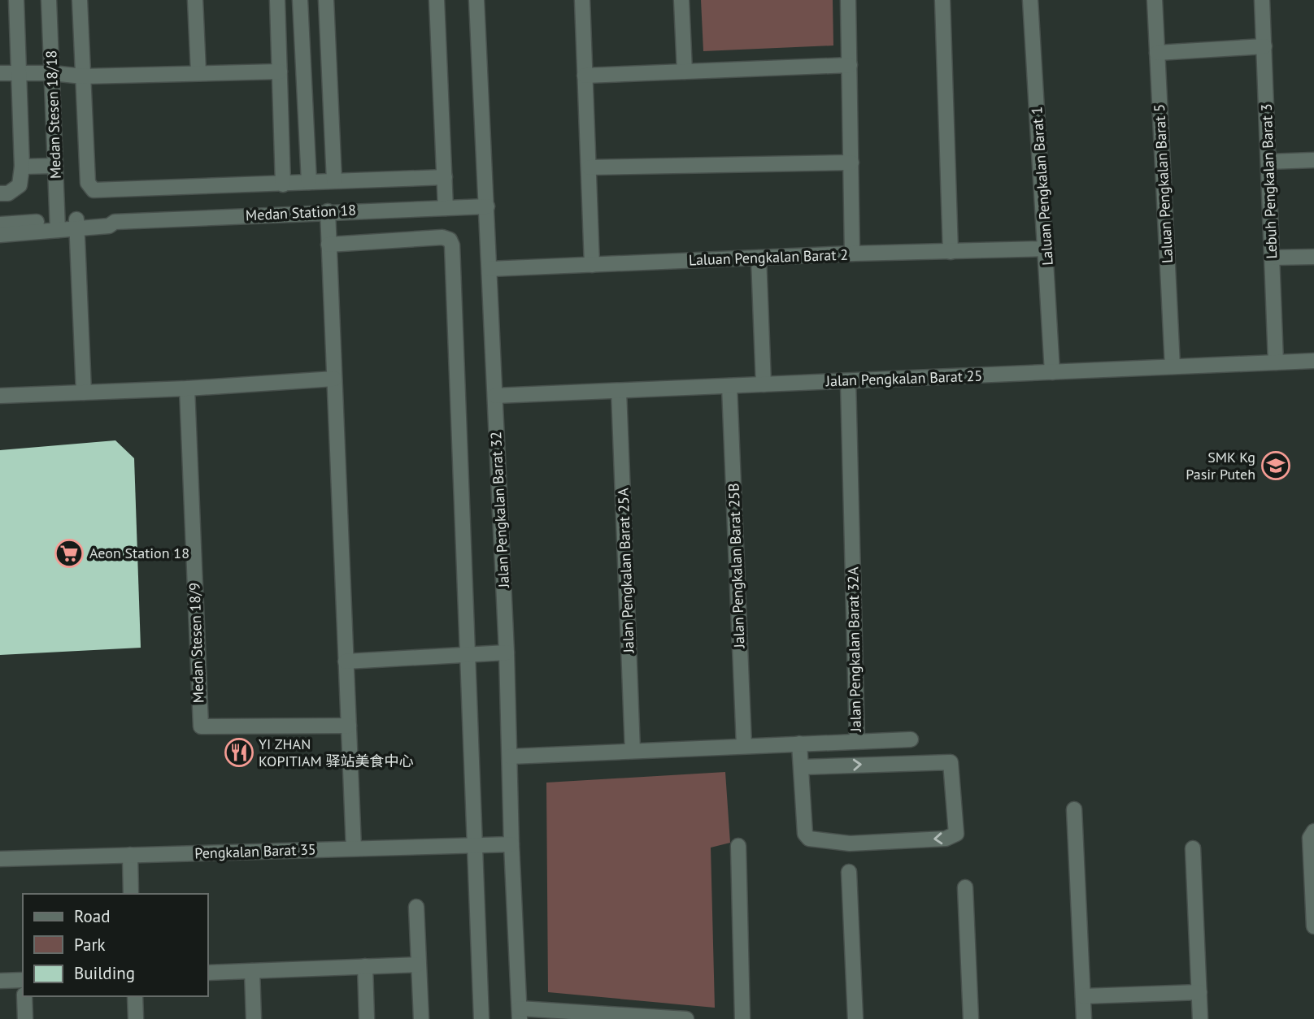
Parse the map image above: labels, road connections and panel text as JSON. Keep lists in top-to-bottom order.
{
  "streets": {
    "street": [
      "Medan Stesen 18/18",
      "Lebuh Pengkalan Barat 3",
      "Laluan Pengkalan Barat 5",
      "Laluan Pengkalan Barat 1",
      "Medan Station 18",
      "Laluan Pengkalan Barat 2",
      "Jalan Pengkalan Barat 25",
      "Jalan Pengkalan Barat 32",
      "Jalan Pengkalan Barat 25B",
      "Jalan Pengkalan Barat 25A",
      "Medan Stesen 18/9",
      "Jalan Pengkalan Barat 32A",
      "Pengkalan Barat 35"
    ]
  },
  "crossings": [
    ["Medan Stesen 18/18", "Medan Station 18"],
    ["Lebuh Pengkalan Barat 3", "Jalan Pengkalan Barat 25"],
    ["Laluan Pengkalan Barat 5", "Jalan Pengkalan Barat 25"],
    ["Laluan Pengkalan Barat 1", "Laluan Pengkalan Barat 2"],
    ["Laluan Pengkalan Barat 1", "Jalan Pengkalan Barat 25"],
    ["Medan Station 18", "Jalan Pengkalan Barat 32"],
    ["Laluan Pengkalan Barat 2", "Jalan Pengkalan Barat 32"],
    ["Jalan Pengkalan Barat 25", "Jalan Pengkalan Barat 32"],
    ["Jalan Pengkalan Barat 25", "Jalan Pengkalan Barat 25B"],
    ["Jalan Pengkalan Barat 25", "Jalan Pengkalan Barat 25A"],
    ["Jalan Pengkalan Barat 25", "Jalan Pengkalan Barat 32A"],
    ["Jalan Pengkalan Barat 32", "Jalan Pengkalan Barat 32A"],
    ["Jalan Pengkalan Barat 32", "Pengkalan Barat 35"],
    ["Jalan Pengkalan Barat 25B", "Jalan Pengkalan Barat 32A"],
    ["Jalan Pengkalan Barat 25A", "Jalan Pengkalan Barat 32A"]
  ],
  "places": {
    "school or university": ["SMK Kg Pasir Puteh"],
    "supermarket": ["Aeon Station 18"],
    "restaurant": ["YI ZHAN KOPITIAM 驿站美食中心"]
  },
  "legend": ["Road", "Park", "Building"]
}
